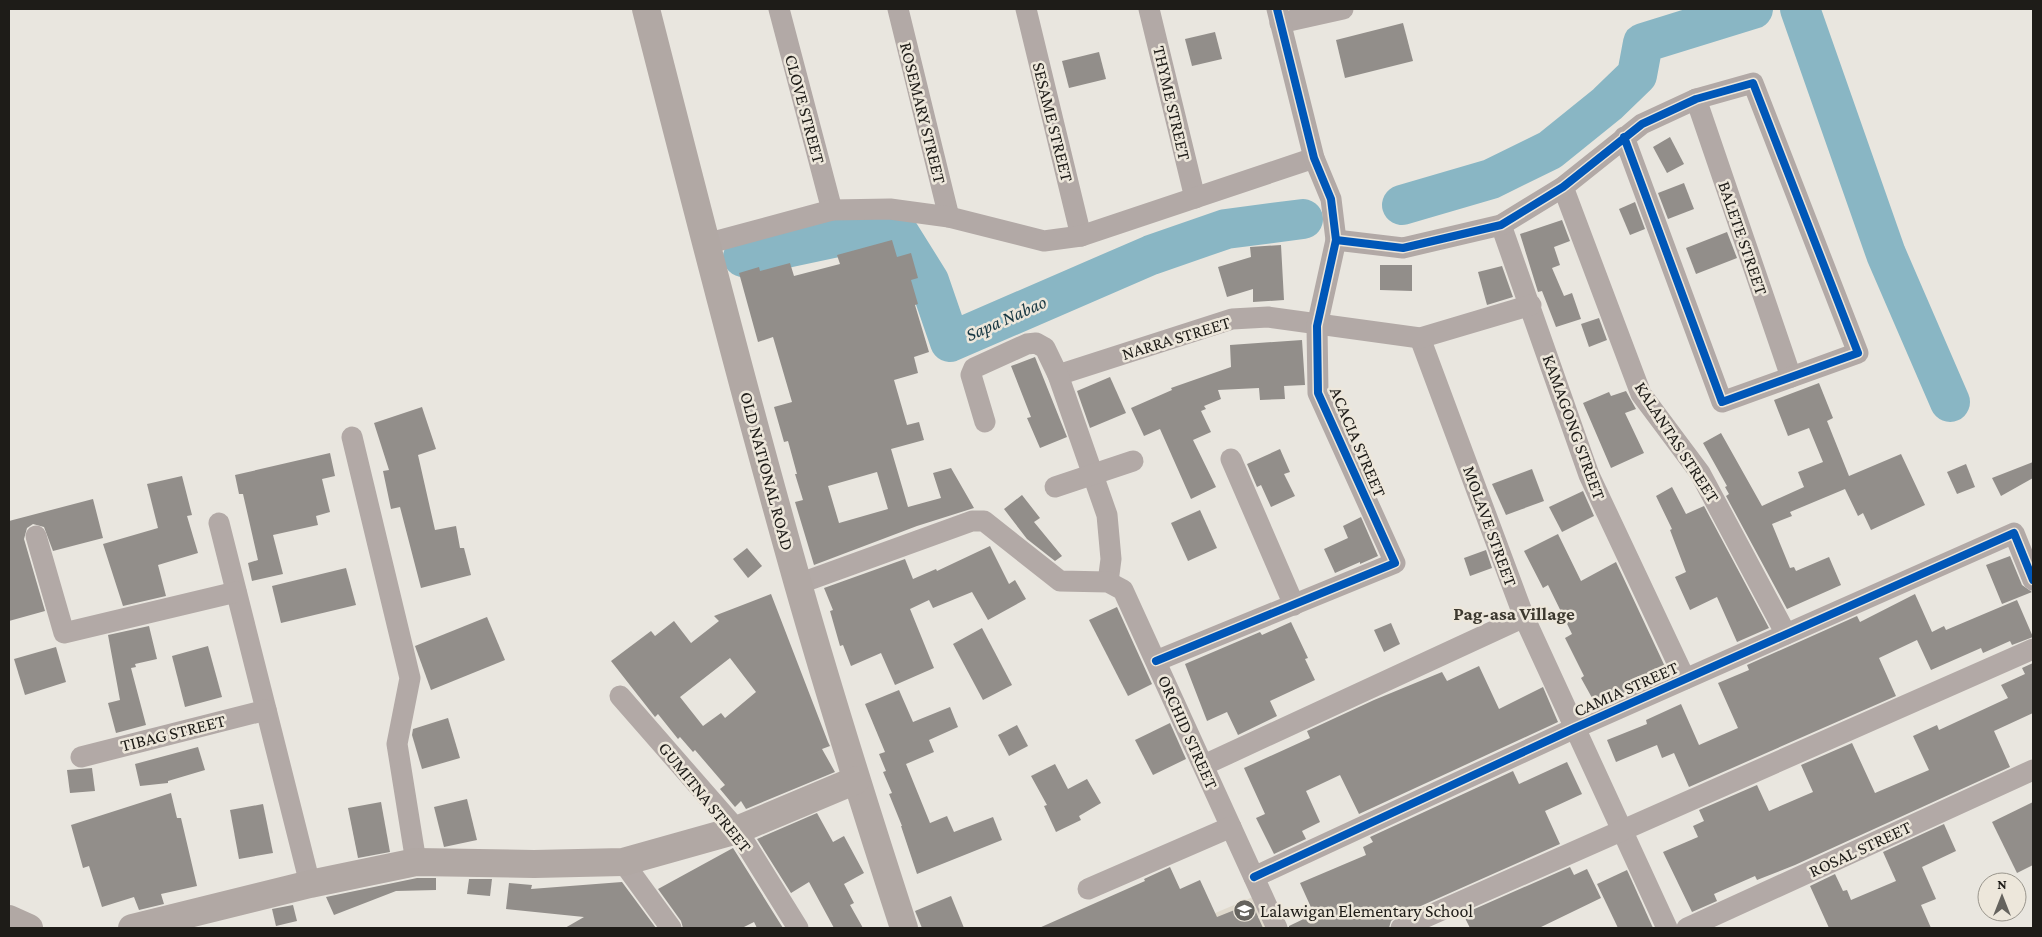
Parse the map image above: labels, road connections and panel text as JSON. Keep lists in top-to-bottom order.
{
  "streets": {
    "main road": ["OLD NATIONAL ROAD"],
    "street": [
      "THYME STREET",
      "CLOVE STREET",
      "ROSEMARY STREET",
      "SESAME STREET",
      "BALETE STREET",
      "NARRA STREET",
      "KAMAGONG STREET",
      "ACACIA STREET",
      "KALANTAS STREET",
      "MOLAVE STREET",
      "CAMIA STREET",
      "ORCHID STREET",
      "TIBAG STREET",
      "GUMITNA STREET",
      "ROSAL STREET"
    ]
  },
  "crossings": [
    ["NARRA STREET", "KAMAGONG STREET"],
    ["NARRA STREET", "ACACIA STREET"],
    ["NARRA STREET", "MOLAVE STREET"],
    ["KAMAGONG STREET", "CAMIA STREET"],
    ["KALANTAS STREET", "CAMIA STREET"],
    ["MOLAVE STREET", "CAMIA STREET"],
    ["CAMIA STREET", "ORCHID STREET"]
  ],
  "districts": ["Pag-asa Village"],
  "water": ["Sapa Nabao"],
  "places": {
    "school or university": ["Lalawigan Elementary School"]
  },
  "north": "top"
}
